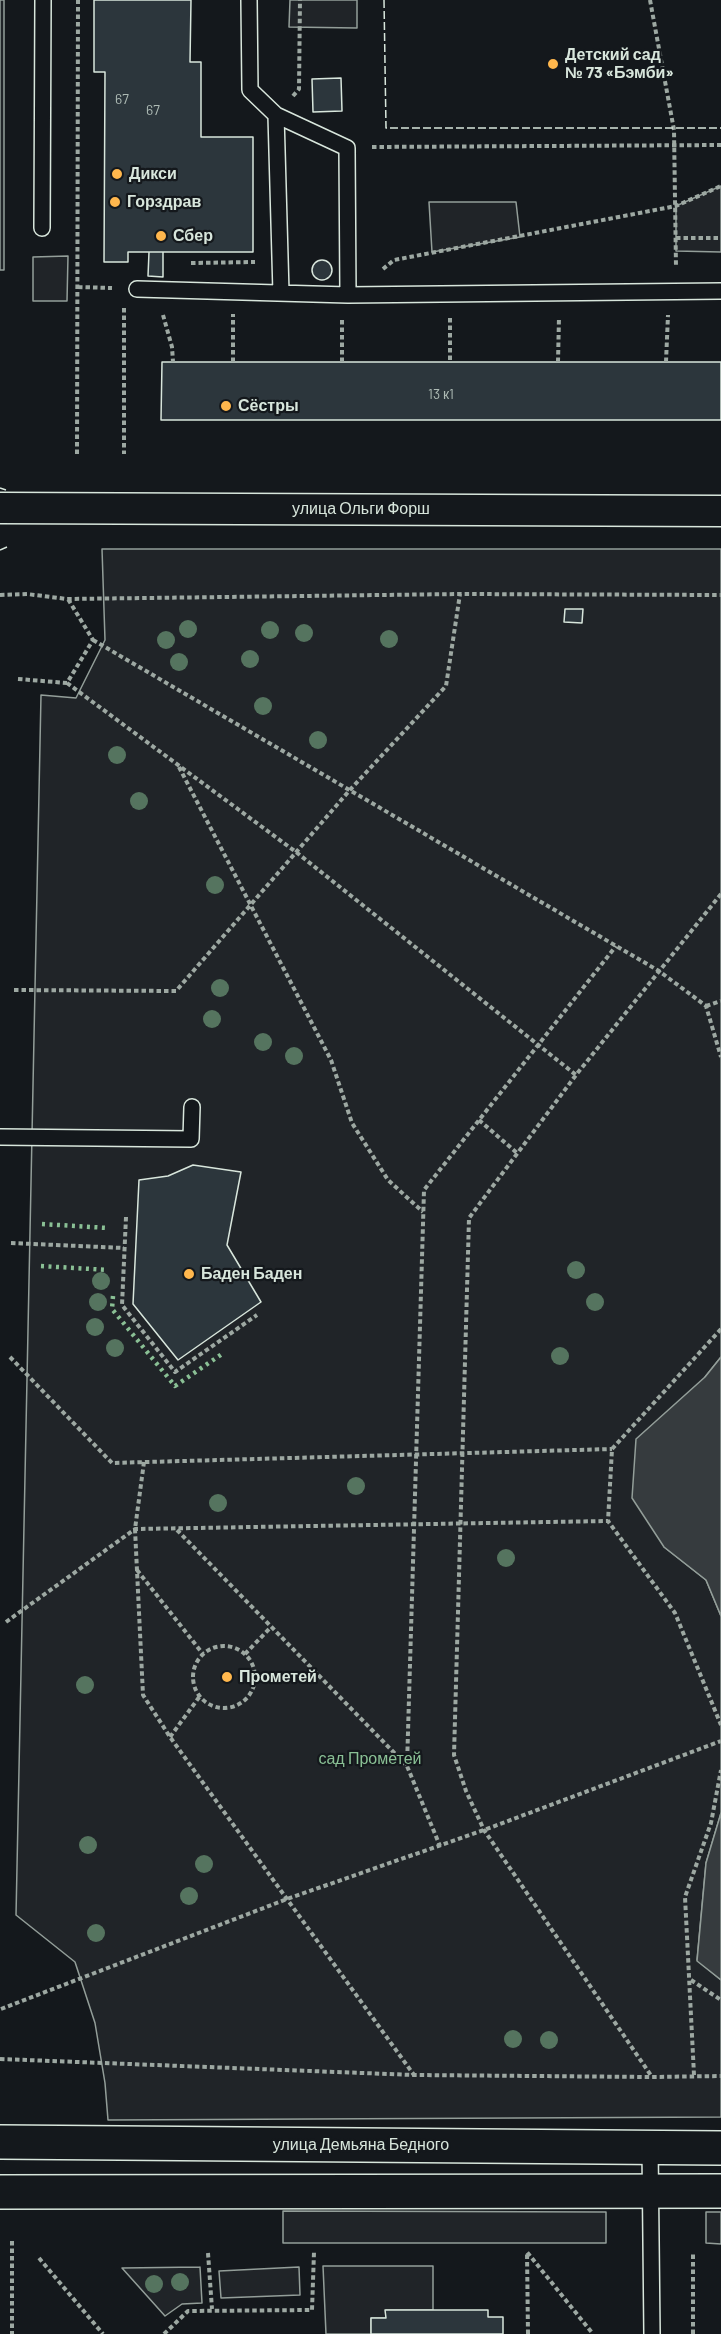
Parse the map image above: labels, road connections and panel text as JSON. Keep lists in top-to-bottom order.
{
  "streets": {
    "street": ["улица Ольги Форш", "улица Демьяна Бедного"]
  },
  "parks": ["сад Прометей"],
  "places": [
    "Детский сад № 73 «Бэмби»",
    "Дикси",
    "Горздрав",
    "Сбер",
    "Сёстры",
    "Баден Баден",
    "Прометей"
  ],
  "house_numbers": ["67", "67", "13 к1"]
}
